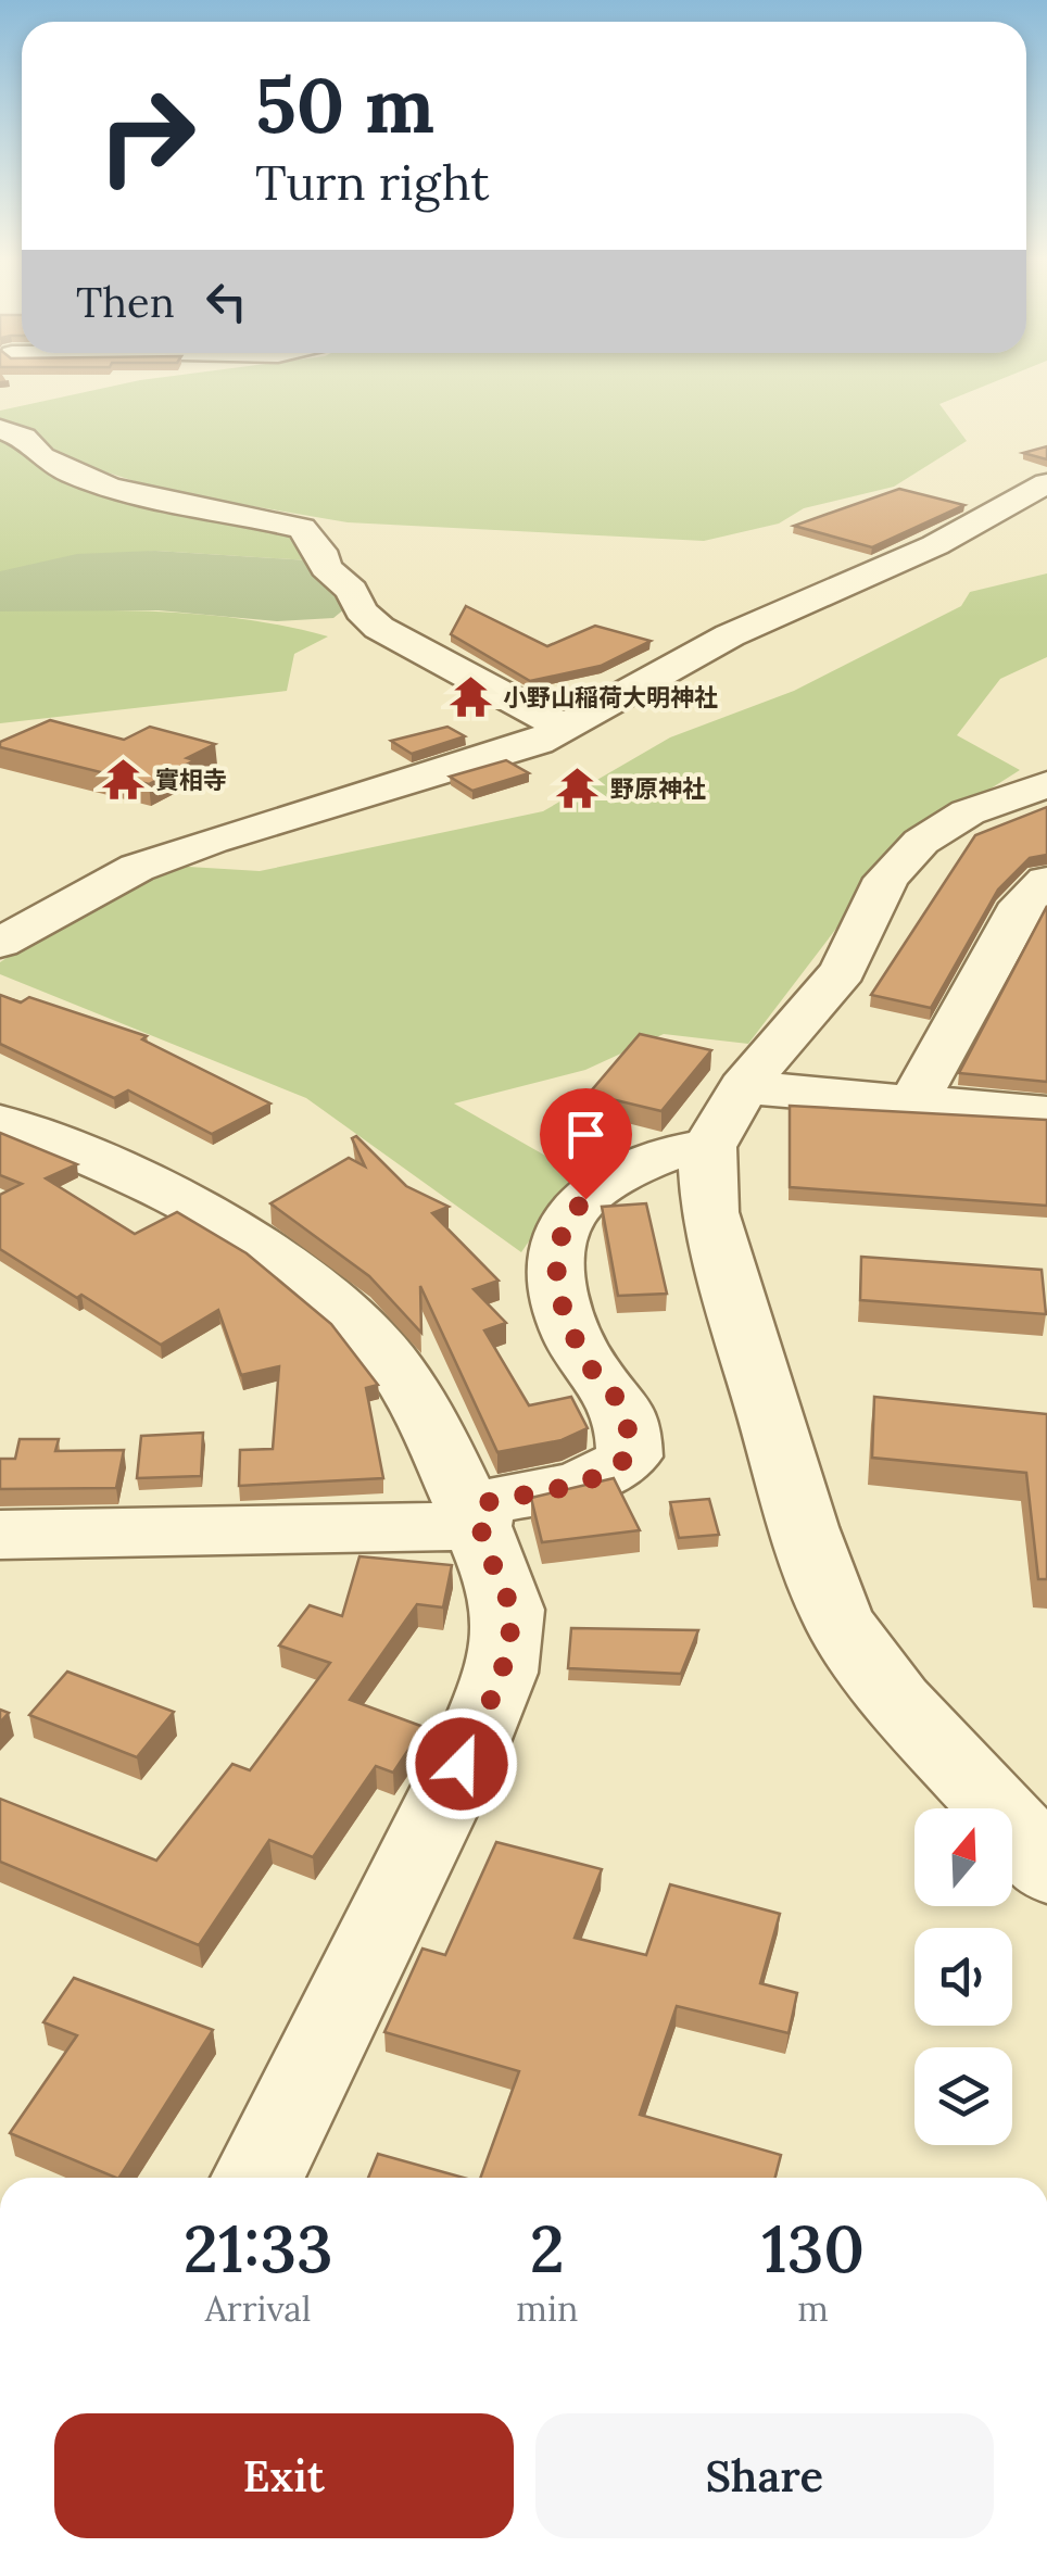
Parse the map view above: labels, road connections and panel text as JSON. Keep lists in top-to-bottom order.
{
  "places": {
    "temple": ["小野山稲荷大明神社", "實相寺", "野原神社"]
  },
  "north": "top",
  "page": {
    "turn": ["50 m", "Turn right"],
    "then": "Then",
    "eta": [
      "21:33",
      "Arrival",
      "2",
      "min",
      "130",
      "m"
    ],
    "buttons": ["Exit", "Share"]
  }
}
